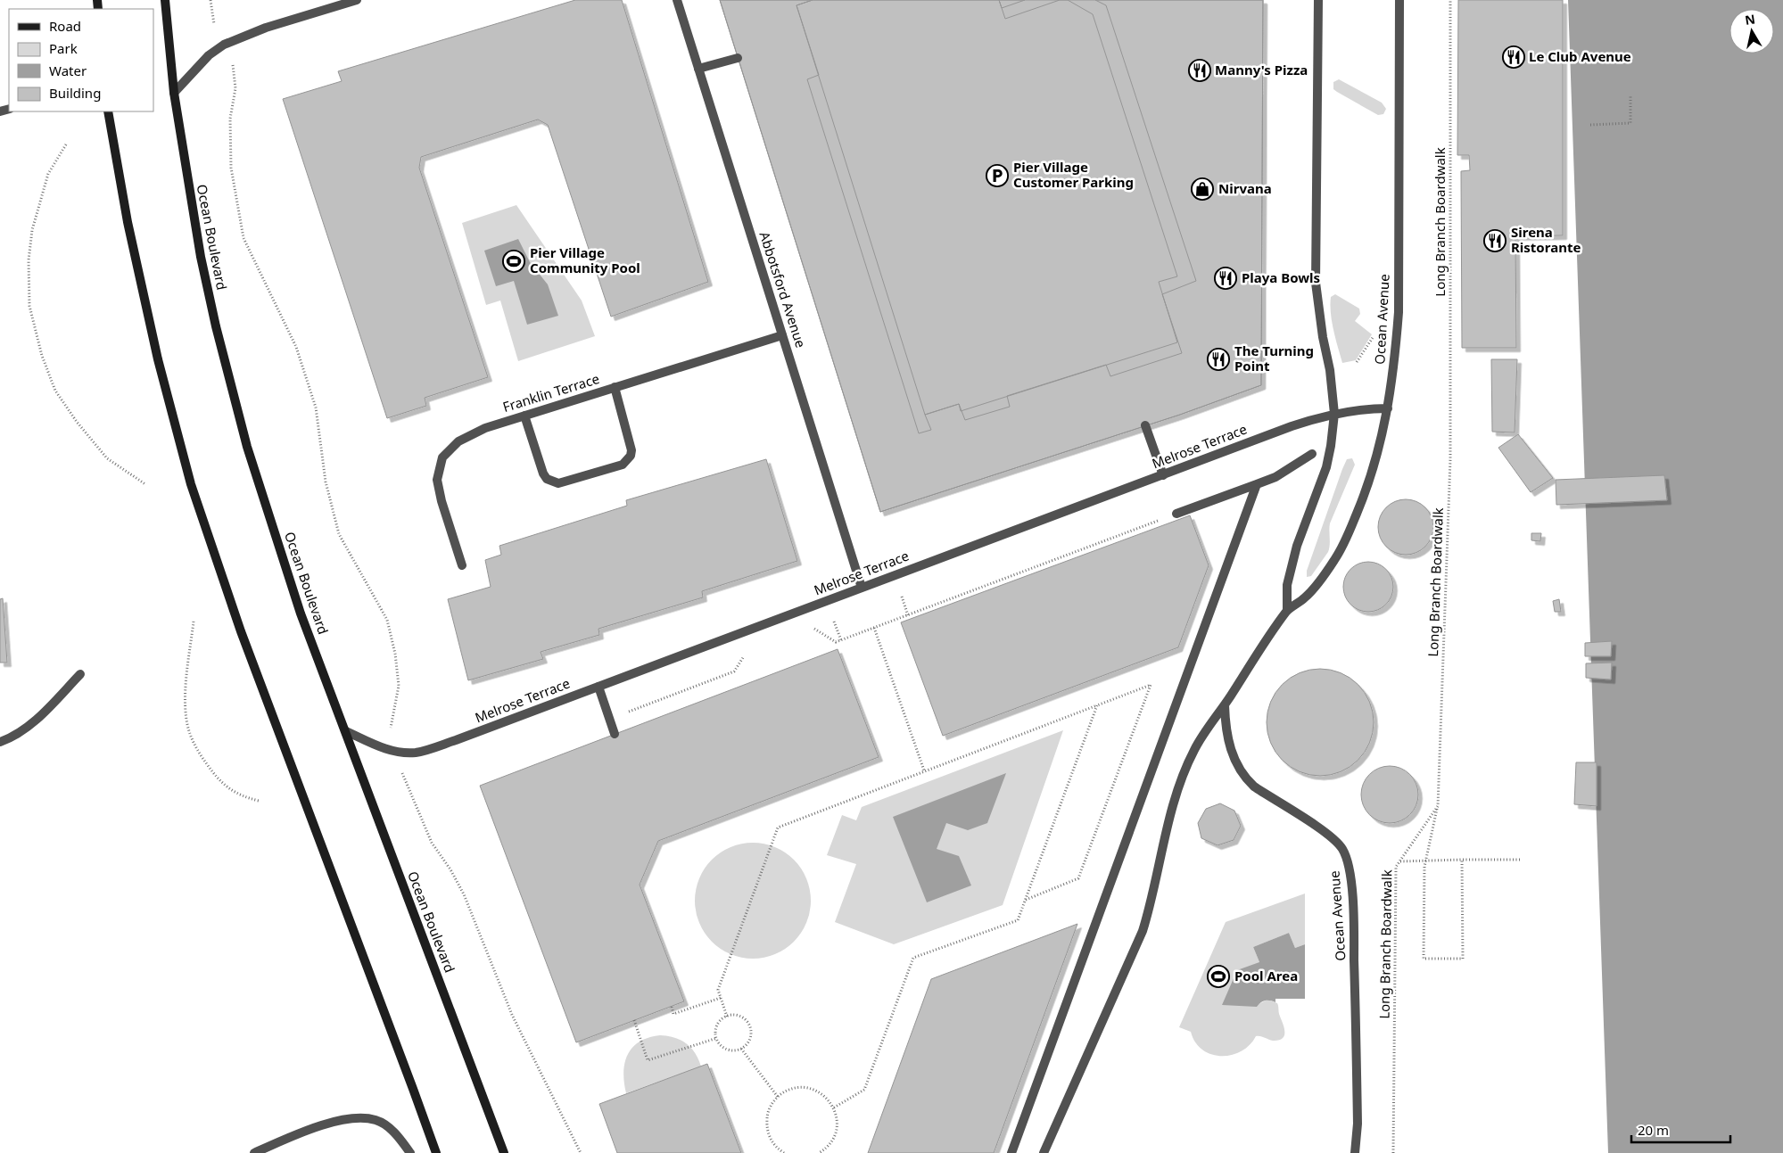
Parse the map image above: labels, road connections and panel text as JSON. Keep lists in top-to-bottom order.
{
  "streets": {
    "main road": ["Ocean Boulevard"],
    "street": [
      "Abbotsford Avenue",
      "Ocean Avenue",
      "Franklin Terrace",
      "Melrose Terrace"
    ],
    "path": ["Long Branch Boardwalk"]
  },
  "crossings": [
    ["Ocean Boulevard", "Melrose Terrace"],
    ["Abbotsford Avenue", "Franklin Terrace"],
    ["Abbotsford Avenue", "Melrose Terrace"],
    ["Ocean Avenue", "Melrose Terrace"]
  ],
  "places": {
    "restaurant": [
      "Le Club Avenue",
      "Manny's Pizza",
      "Sirena Ristorante",
      "Playa Bowls",
      "The Turning Point"
    ],
    "parking": ["Pier Village Customer Parking"],
    "shop": ["Nirvana"],
    "sports": ["Pier Village Community Pool", "Pool Area"]
  },
  "legend": [
    "Road",
    "Park",
    "Water",
    "Building"
  ],
  "scale_bar": "20 m",
  "north": "top"
}
